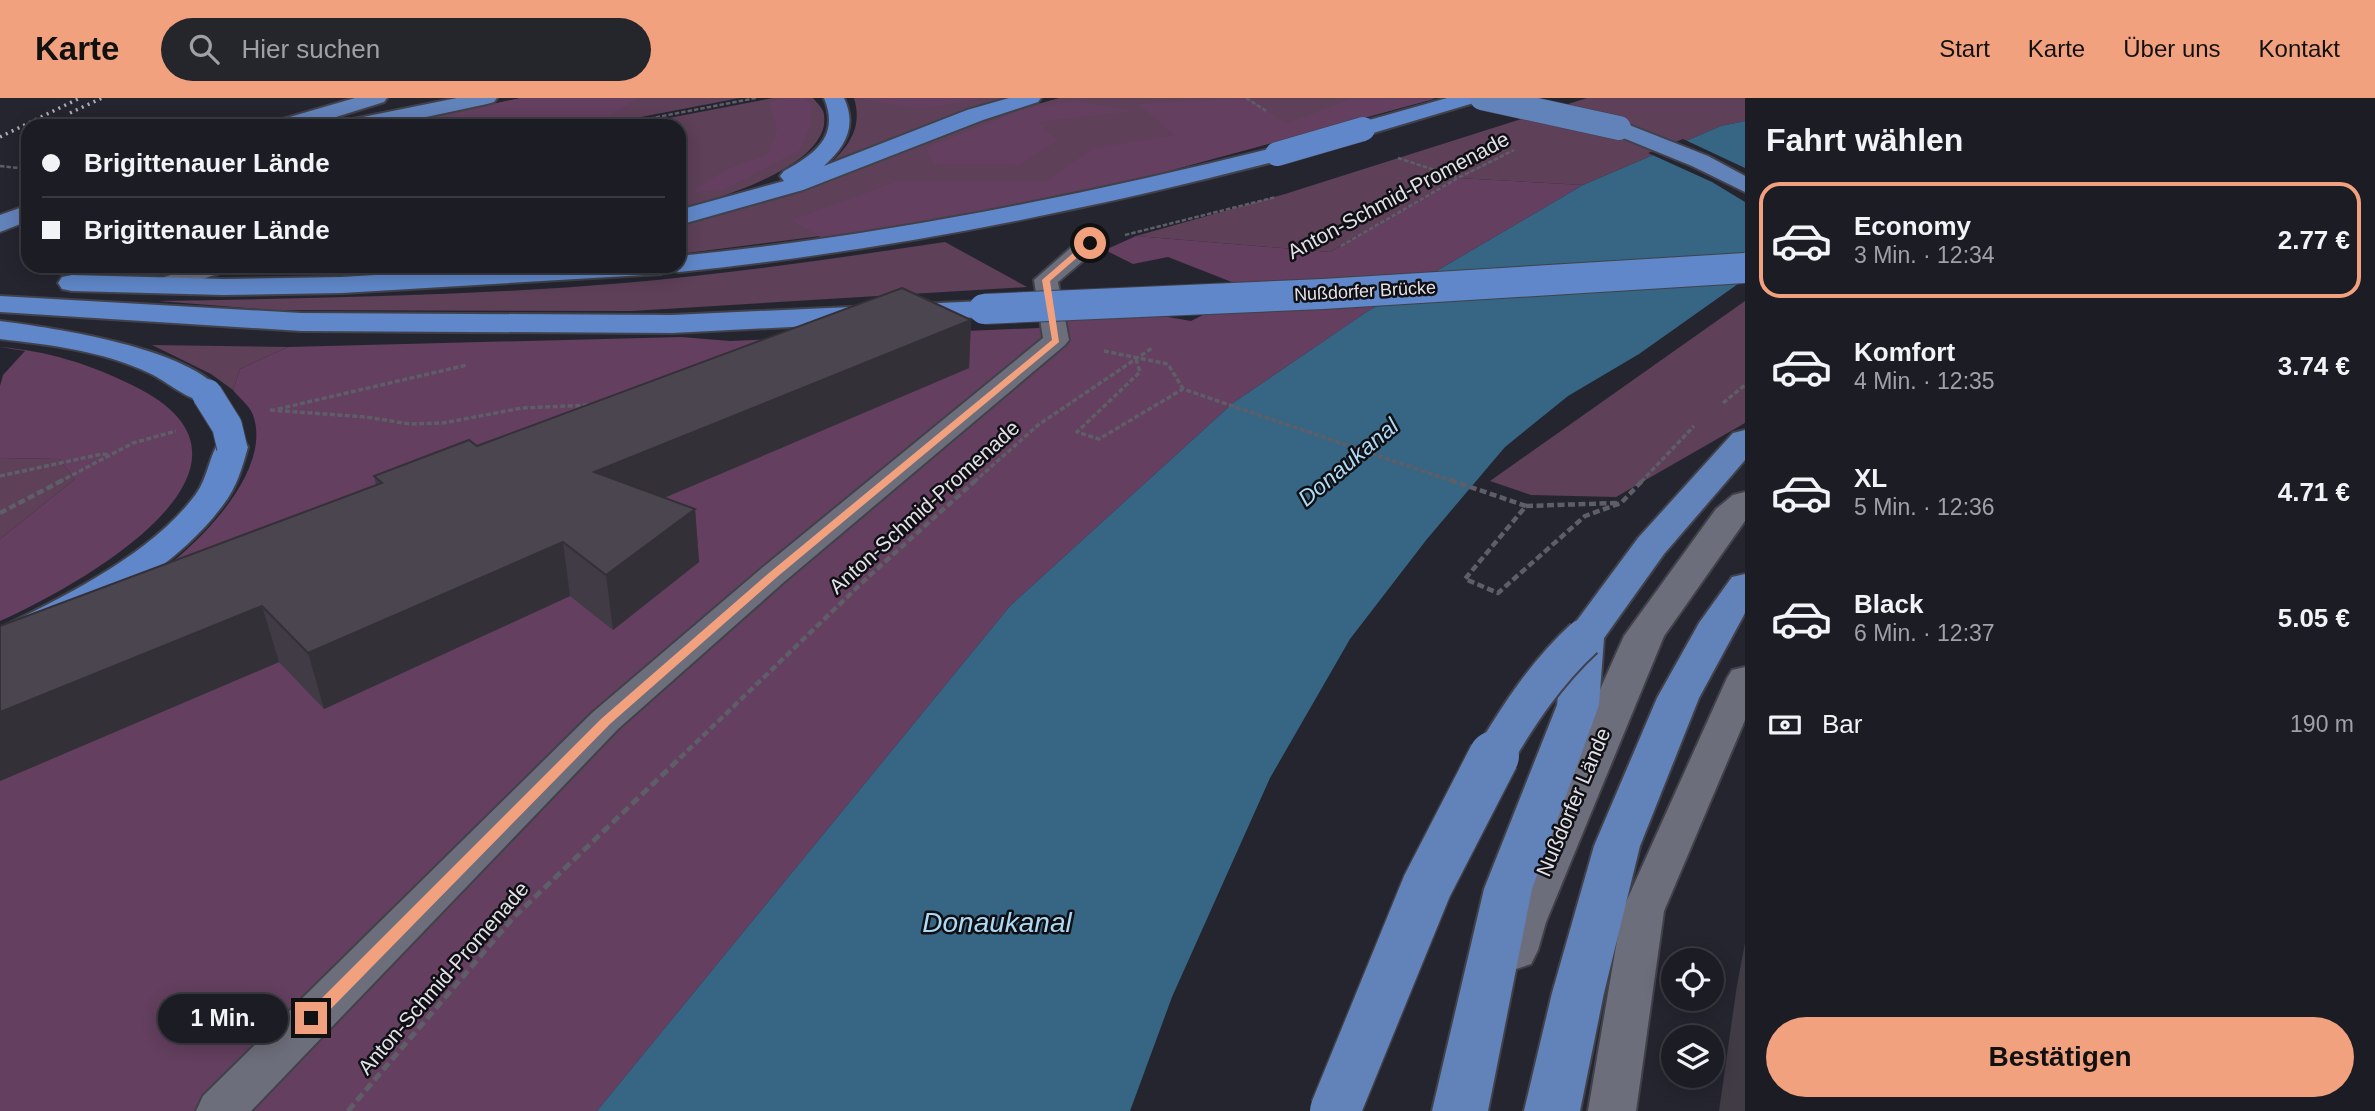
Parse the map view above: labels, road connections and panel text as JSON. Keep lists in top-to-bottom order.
{
  "streets": {
    "highway": ["Nußdorfer Brücke"],
    "street": ["Nußdorfer Lände"],
    "path": ["Anton-Schmid-Promenade"]
  },
  "water": ["Donaukanal"],
  "page": {
    "header": "Karte",
    "search": "Hier suchen",
    "nav": [
      "Start",
      "Karte",
      "Über uns",
      "Kontakt"
    ],
    "heading": "Fahrt wählen",
    "banner": ["Brigittenauer Lände", "Brigittenauer Lände"],
    "list": [
      {
        "name": "Economy",
        "note": "3 Min. · 12:34",
        "value": "2.77 €"
      },
      {
        "name": "Komfort",
        "note": "4 Min. · 12:35",
        "value": "3.74 €"
      },
      {
        "name": "XL",
        "note": "5 Min. · 12:36",
        "value": "4.71 €"
      },
      {
        "name": "Black",
        "note": "6 Min. · 12:37",
        "value": "5.05 €"
      }
    ],
    "pay": ["Bar", "190 m"],
    "bubble": "1 Min.",
    "buttons": "Bestätigen"
  }
}
